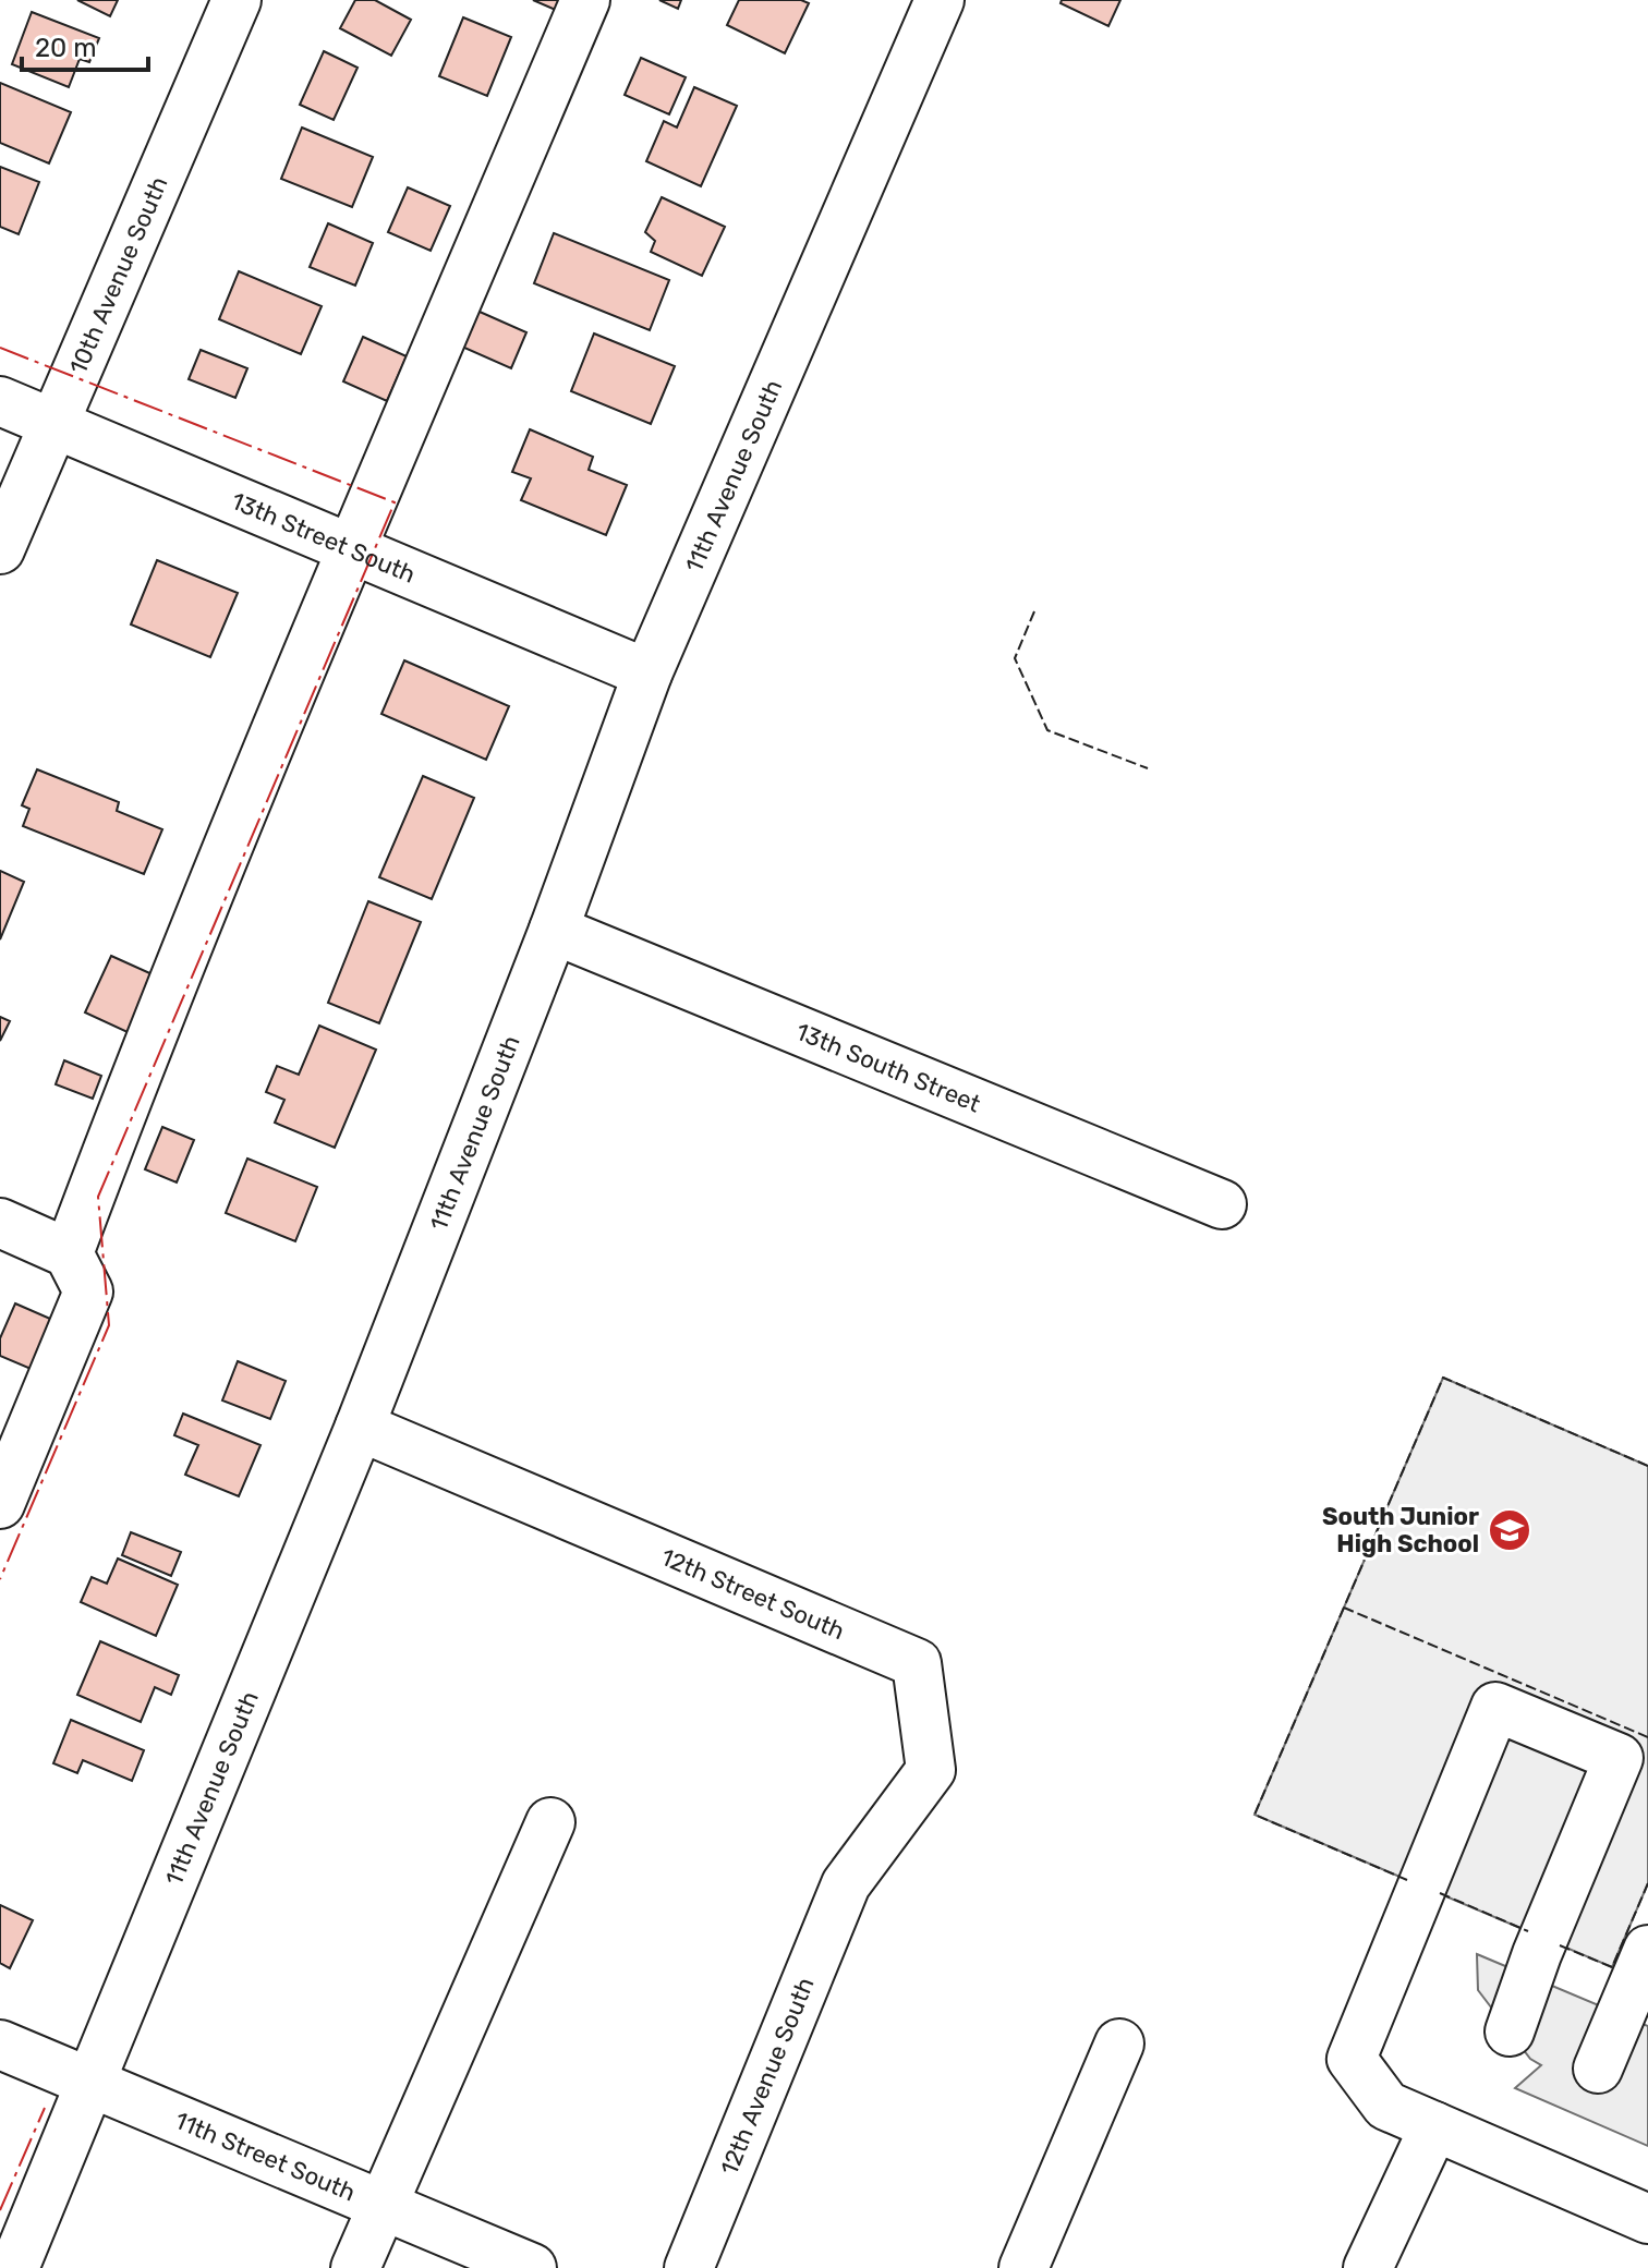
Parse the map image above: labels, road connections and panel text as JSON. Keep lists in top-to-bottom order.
{
  "streets": {
    "street": [
      "10th Avenue South",
      "11th Avenue South",
      "13th Street South",
      "13th South Street",
      "12th Street South",
      "12th Avenue South",
      "11th Street South"
    ]
  },
  "crossings": [
    ["10th Avenue South", "13th Street South"],
    ["11th Avenue South", "13th Street South"],
    ["11th Avenue South", "13th South Street"],
    ["11th Avenue South", "12th Street South"],
    ["11th Avenue South", "11th Street South"],
    ["12th Street South", "12th Avenue South"]
  ],
  "places": {
    "school or university": ["South Junior High School"]
  },
  "scale_bar": "20 m"
}
